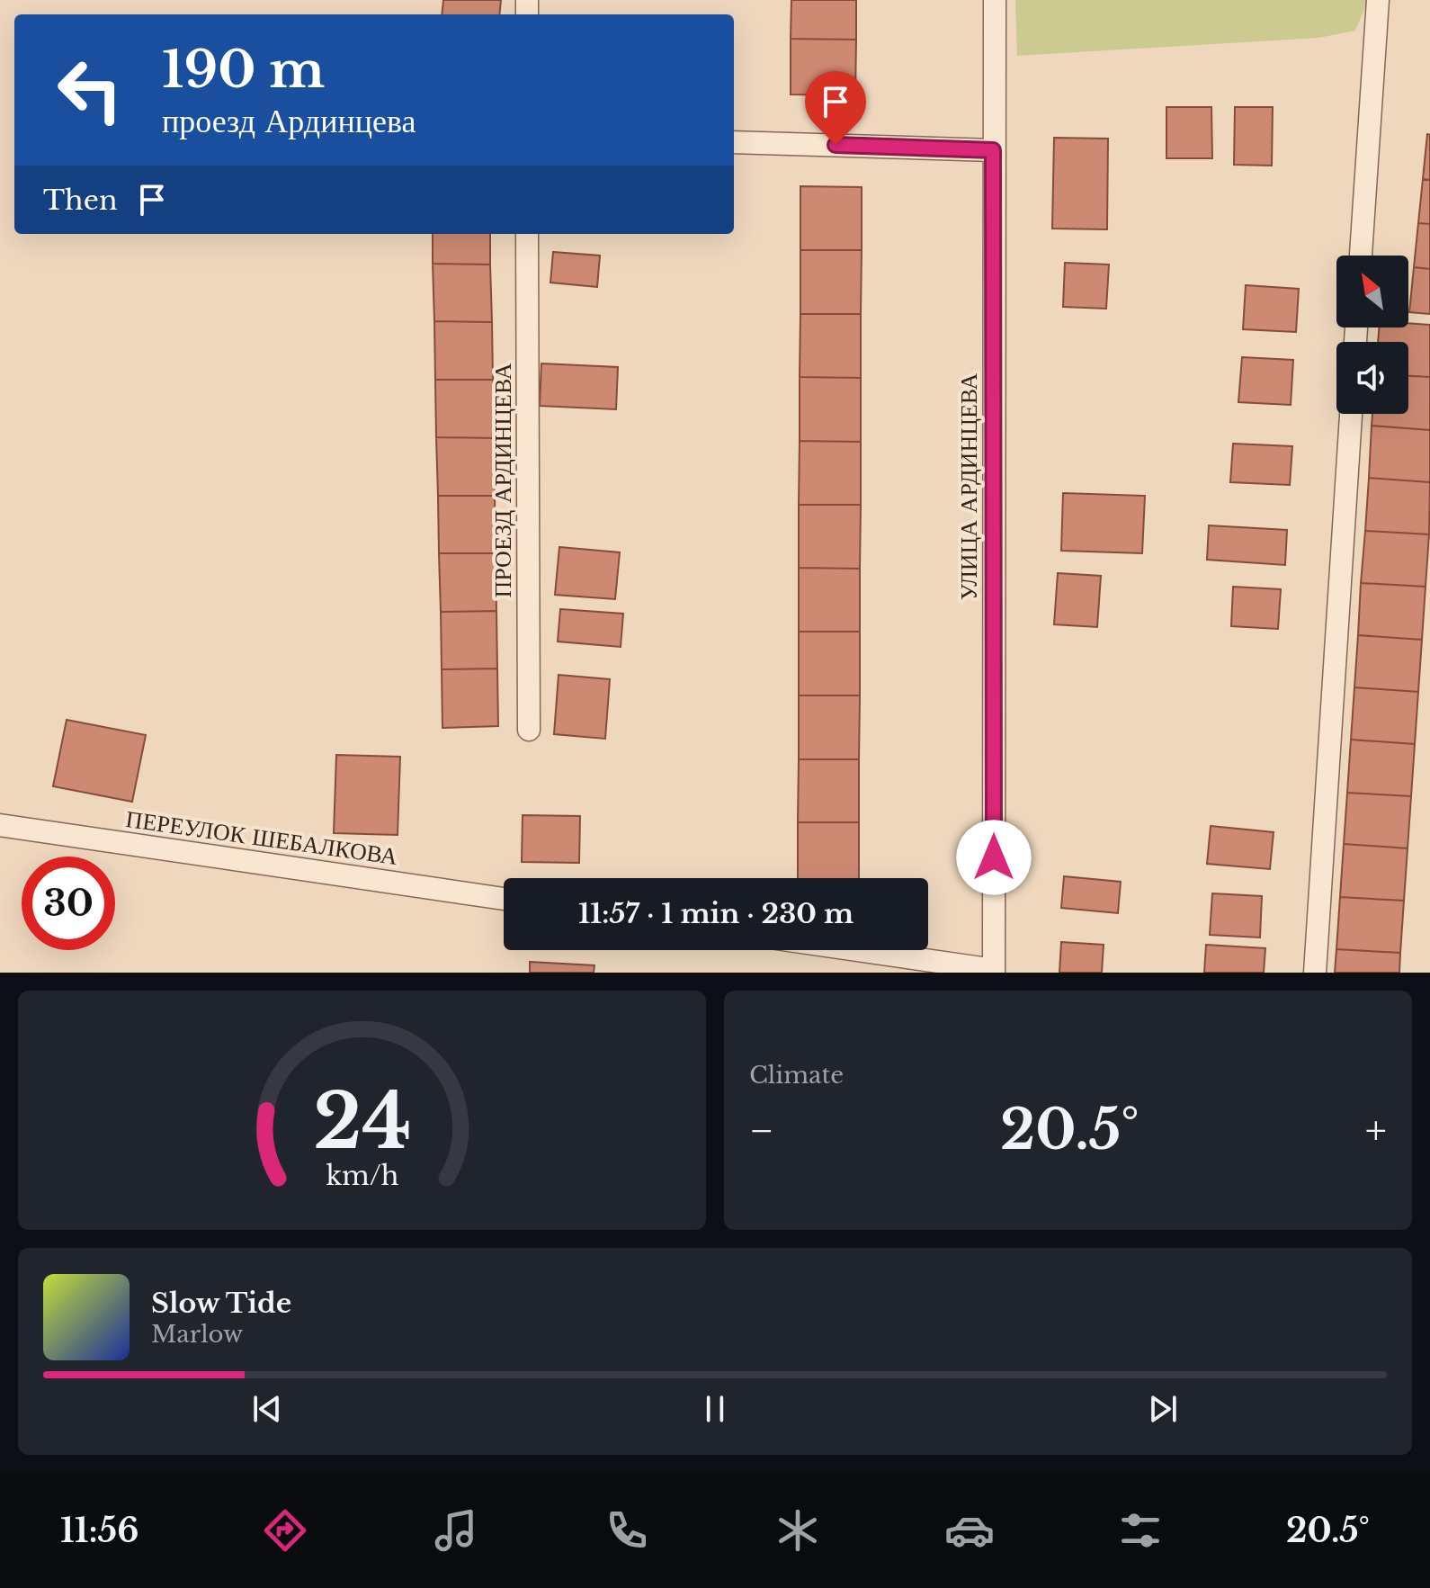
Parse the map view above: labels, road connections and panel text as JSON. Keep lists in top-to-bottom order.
{
  "streets": {
    "street": ["ПРОЕЗД АРДИНЦЕВА", "УЛИЦА АРДИНЦЕВА", "ПЕРЕУЛОК ШЕБАЛКОВА"]
  },
  "north": "top left",
  "page": {
    "turn": ["190 m", "проезд Ардинцева"],
    "then": "Then",
    "limit": "30",
    "trip": "11:57 · 1 min · 230 m",
    "tile": "Climate",
    "heat": ["−", "20.5°", "+"],
    "song": ["Slow Tide", "Marlow"],
    "tabs": ["11:56", "20.5°"],
    "gauge": ["24", "km/h"]
  }
}
